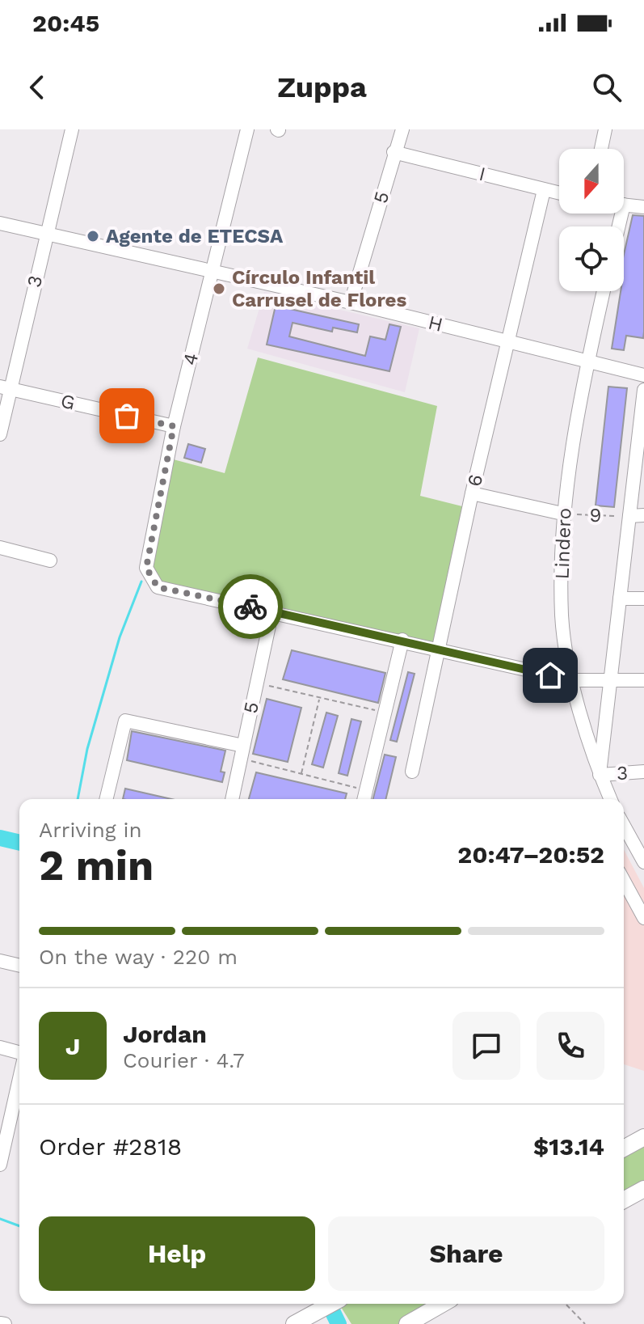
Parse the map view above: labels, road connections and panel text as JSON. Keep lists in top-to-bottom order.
{
  "streets": {
    "street": [
      "I",
      "5",
      "3",
      "H",
      "4",
      "G",
      "6",
      "9",
      "Lindero"
    ]
  },
  "crossings": [
    ["I", "5"],
    ["I", "6"],
    ["5", "H"],
    ["5", "4"],
    ["3", "H"],
    ["3", "G"],
    ["3", "Lindero"],
    ["H", "4"],
    ["H", "6"],
    ["H", "Lindero"],
    ["4", "G"],
    ["6", "9"],
    ["9", "Lindero"]
  ],
  "places": ["Agente de ETECSA", "Círculo Infantil Carrusel de Flores"],
  "north": "bottom",
  "page": {
    "status": "20:45",
    "header": "Zuppa",
    "heading": ["2 min", "Arriving in", "20:47–20:52"],
    "panel": [
      "Jordan",
      "Courier · 4.7",
      "Order #2818",
      "$13.14"
    ],
    "bar": "On the way · 220 m",
    "round": "J",
    "buttons": ["Help", "Share"]
  }
}
